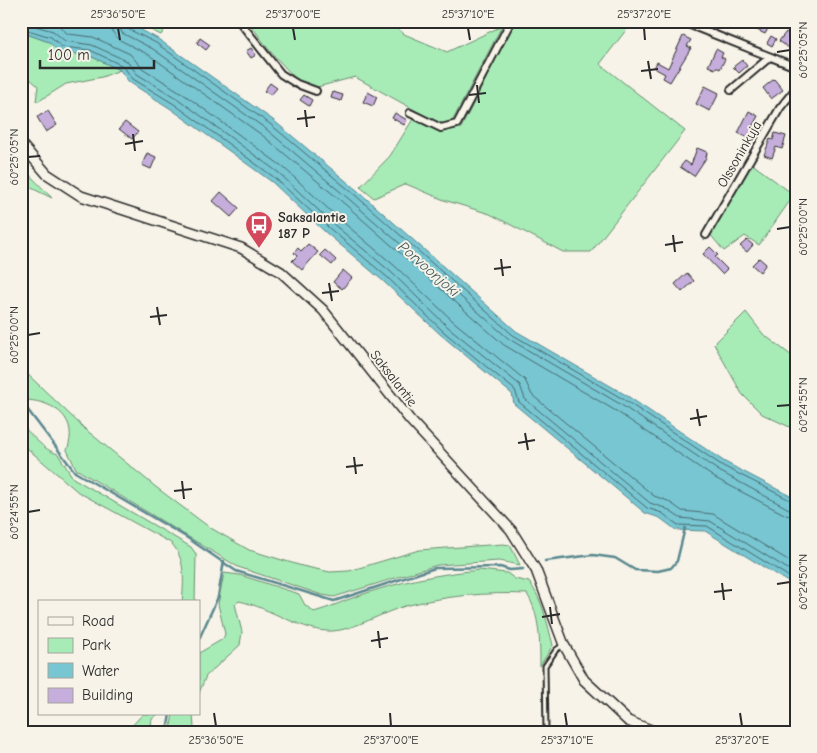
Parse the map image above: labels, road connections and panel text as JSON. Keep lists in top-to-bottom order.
{
  "streets": {
    "street": ["Olssoninkuja", "Saksalantie"]
  },
  "water": ["Porvoonjoki"],
  "places": {
    "bus stop": ["Saksalantie 187 P"]
  },
  "legend": [
    "Road",
    "Park",
    "Water",
    "Building"
  ],
  "scale_bar": "100 m",
  "coordinates": [
    "25°36'50\"E",
    "25°37'00\"E",
    "25°37'10\"E",
    "25°37'20\"E",
    "60°25'05\"N",
    "60°25'00\"N",
    "60°24'55\"N",
    "60°24'50\"N"
  ]
}
